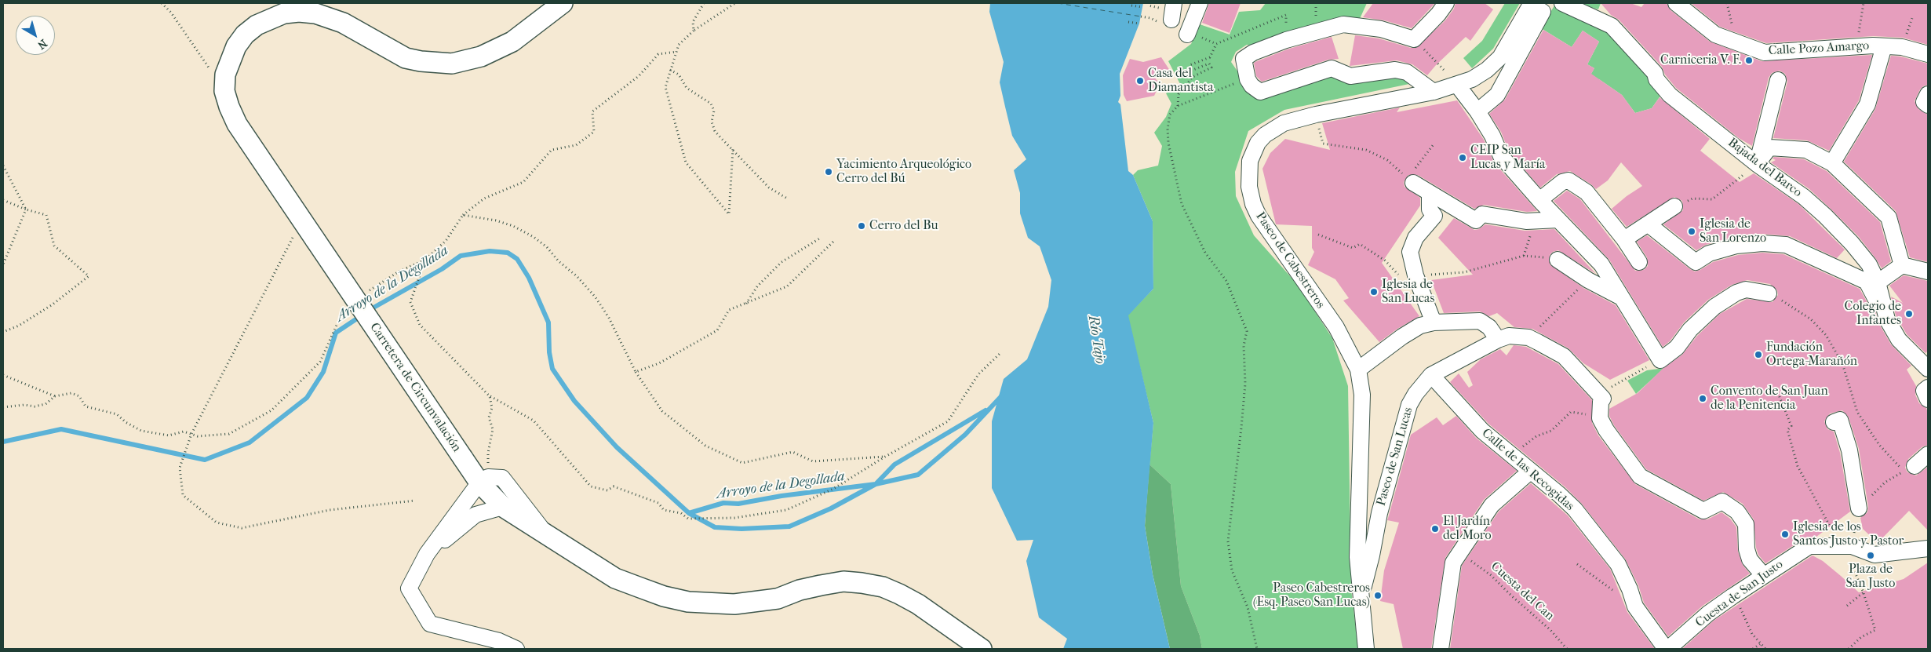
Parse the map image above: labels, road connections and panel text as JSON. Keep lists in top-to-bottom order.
{
  "streets": {
    "main road": ["Carretera de Circunvalación"],
    "street": [
      "Calle Pozo Amargo",
      "Bajada del Barco",
      "Paseo de Cabestreros",
      "Paseo de San Lucas",
      "Calle de las Recogidas",
      "Cuesta de San Justo"
    ],
    "path": ["Cuesta del Can"]
  },
  "crossings": [
    ["Paseo de Cabestreros", "Paseo de San Lucas"],
    ["Paseo de San Lucas", "Calle de las Recogidas"],
    ["Calle de las Recogidas", "Cuesta de San Justo"]
  ],
  "water": ["Arroyo de la Degollada", "Río Tajo"],
  "places": [
    "Carniceria V. F.",
    "Casa del Diamantista",
    "CEIP San Lucas y María",
    "Yacimiento Arqueológico Cerro del Bú",
    "Cerro del Bu",
    "Iglesia de San Lorenzo",
    "Iglesia de San Lucas",
    "Colegio de Infantes",
    "Fundación Ortega-Marañón",
    "Convento de San Juan de la Penitencia",
    "El Jardín del Moro",
    "Iglesia de los Santos Justo y Pastor",
    "Plaza de San Justo",
    "Paseo Cabestreros (Esq. Paseo San Lucas)"
  ],
  "north": "bottom right"
}
